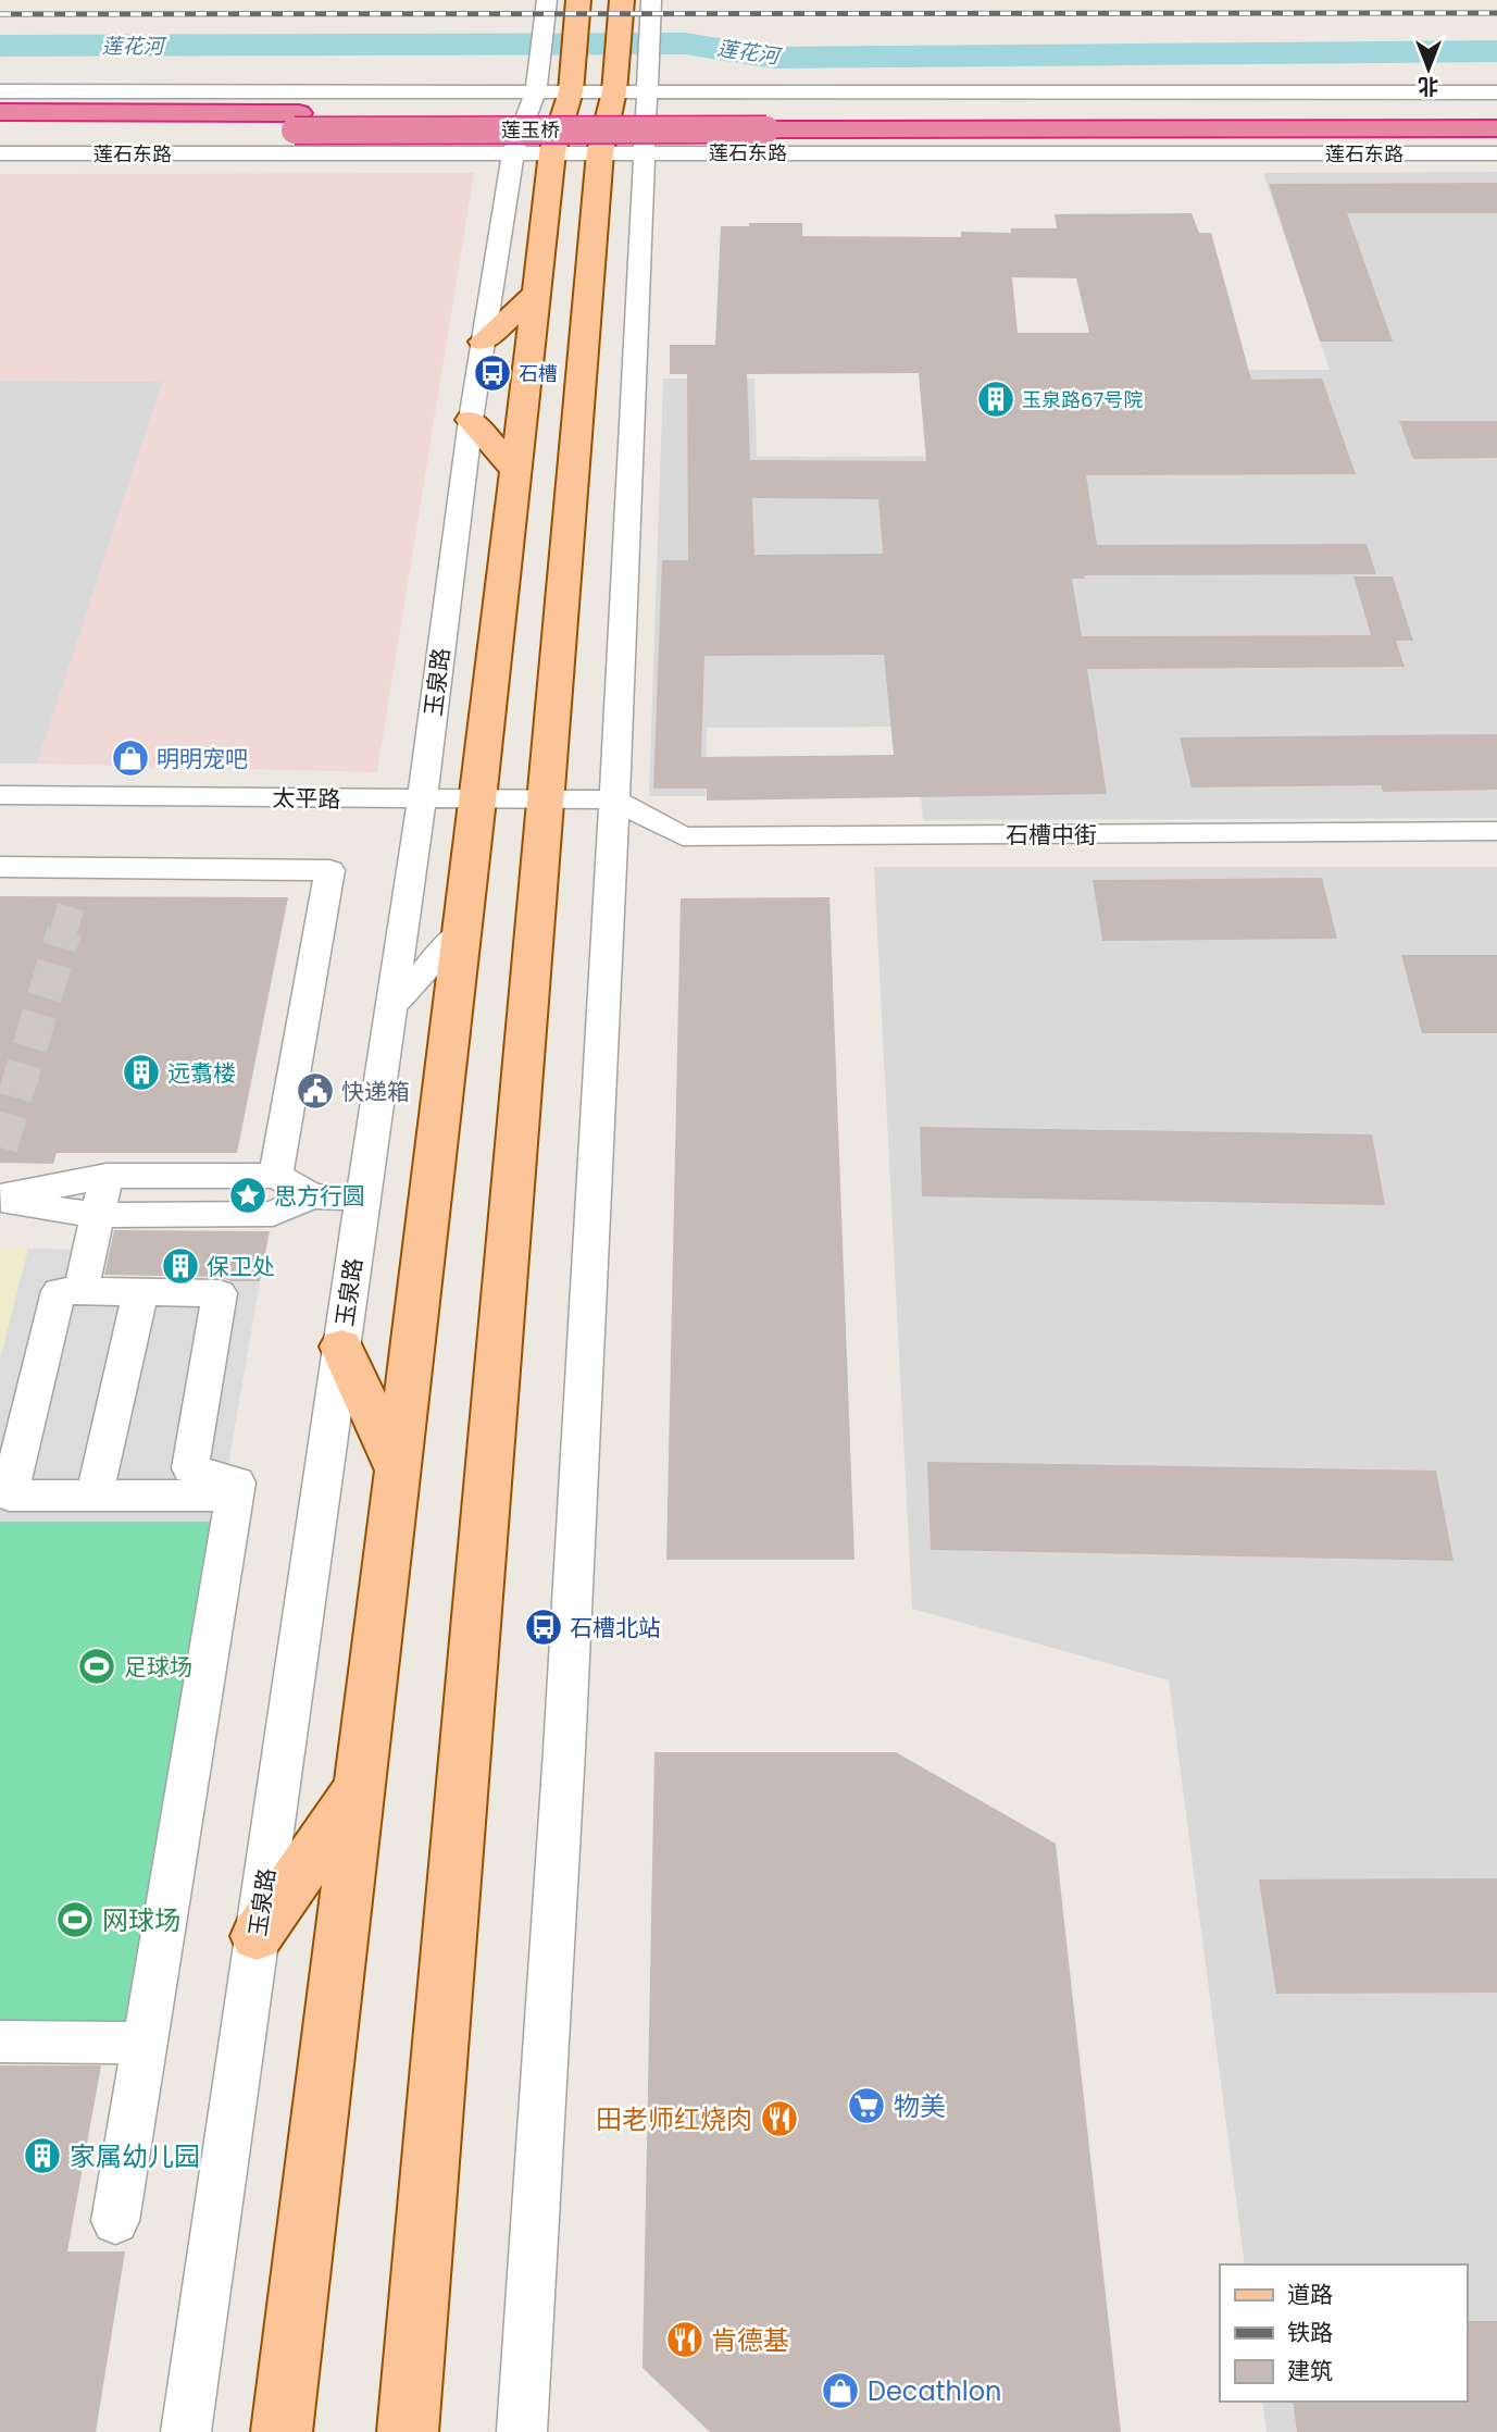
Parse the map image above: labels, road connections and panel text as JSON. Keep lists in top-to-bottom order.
{
  "streets": {
    "highway": ["莲玉桥", "莲石东路"],
    "street": ["玉泉路", "太平路", "石槽中街"]
  },
  "crossings": [
    ["莲玉桥", "莲石东路"],
    ["莲石东路", "玉泉路"],
    ["玉泉路", "太平路"],
    ["太平路", "石槽中街"]
  ],
  "water": ["莲花河"],
  "places": {
    "bus stop": ["石槽", "石槽北站"],
    "building": [
      "玉泉路67号院",
      "远翥楼",
      "保卫处",
      "家属幼儿园"
    ],
    "shop": ["明明宠吧", "Decathlon"],
    "public building": ["快递箱"],
    "place": ["思方行圆"],
    "sports": ["足球场", "网球场"],
    "supermarket": ["物美"],
    "restaurant": ["田老师红烧肉", "肯德基"]
  },
  "legend": ["道路", "铁路", "建筑"],
  "north": "bottom"
}
